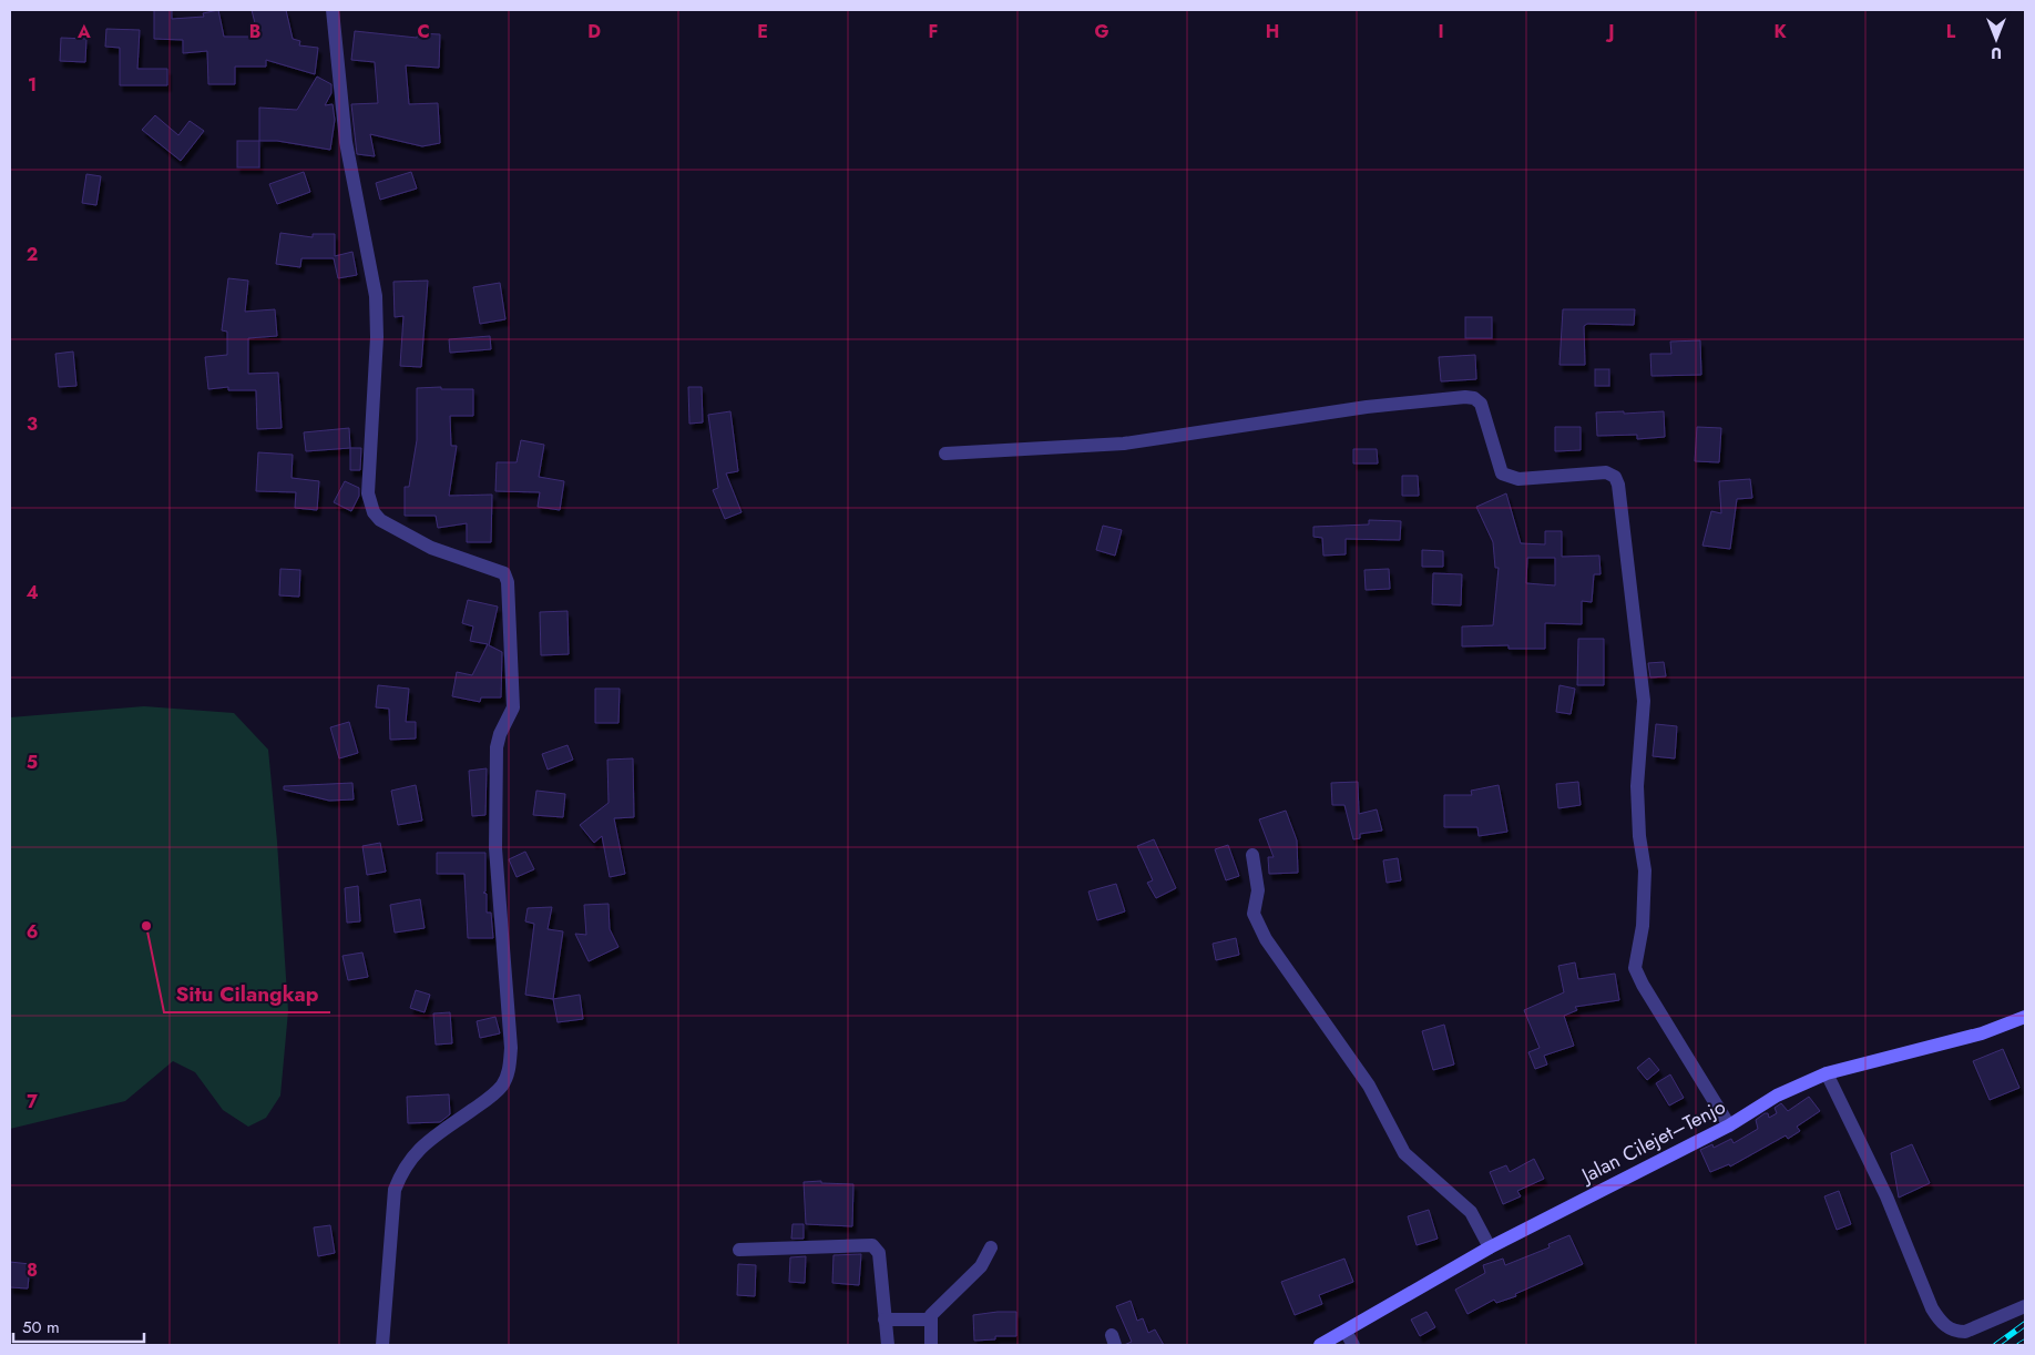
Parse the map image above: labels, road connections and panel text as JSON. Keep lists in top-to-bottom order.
{
  "streets": {
    "main road": ["Jalan Cilejet–Tenjo"]
  },
  "places": ["Situ Cilangkap"],
  "scale_bar": "50 m",
  "north": "bottom",
  "grid": {
    "columns": [
      "A",
      "B",
      "C",
      "D",
      "E",
      "F",
      "G",
      "H",
      "I",
      "J",
      "K",
      "L"
    ],
    "rows": [
      "1",
      "2",
      "3",
      "4",
      "5",
      "6",
      "7",
      "8"
    ]
  }
}
